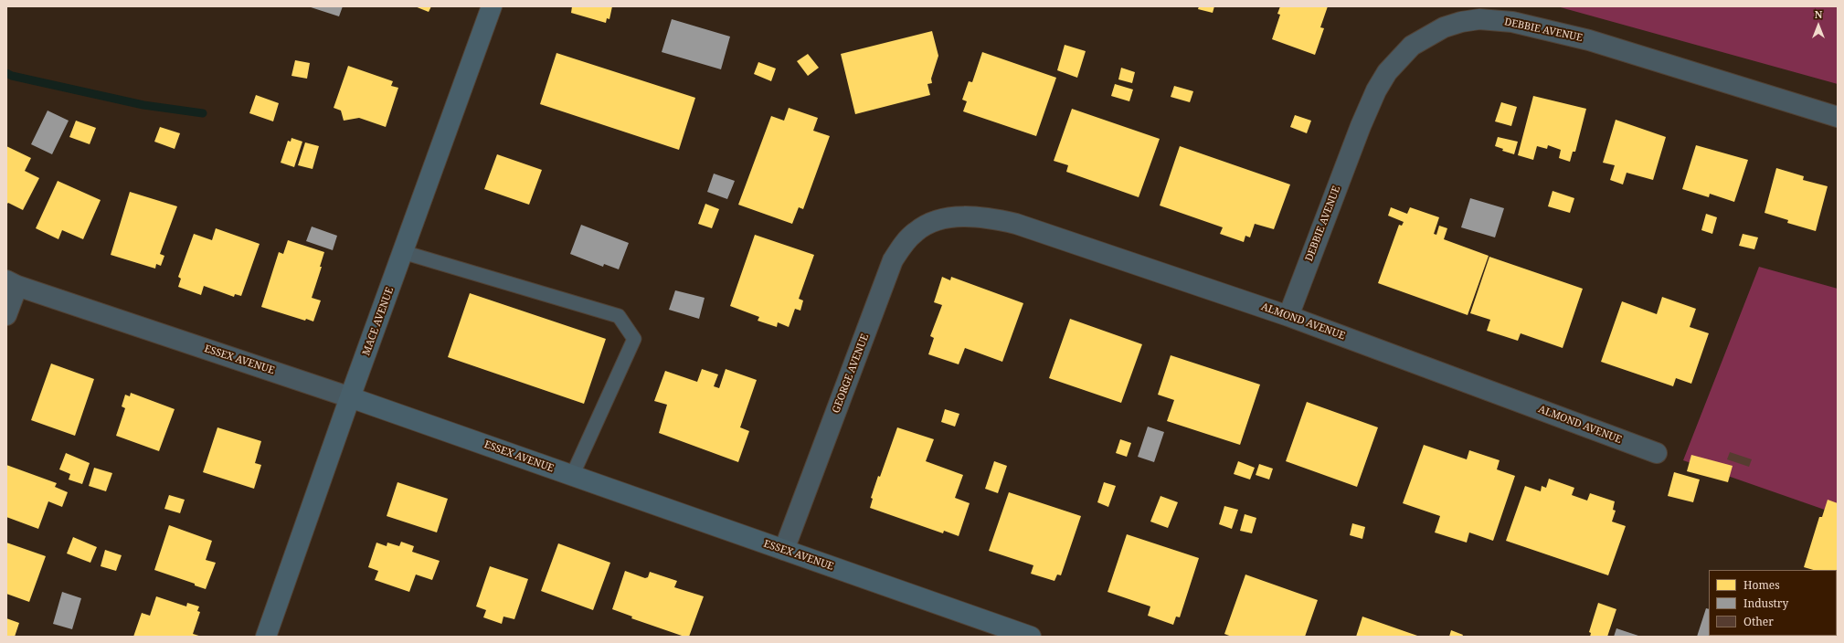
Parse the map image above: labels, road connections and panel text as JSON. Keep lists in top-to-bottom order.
{
  "streets": {
    "street": [
      "DEBBIE AVENUE",
      "MACE AVENUE",
      "ALMOND AVENUE",
      "ESSEX AVENUE",
      "GEORGE AVENUE"
    ]
  },
  "crossings": [
    ["DEBBIE AVENUE", "ALMOND AVENUE"],
    ["MACE AVENUE", "ESSEX AVENUE"],
    ["ALMOND AVENUE", "GEORGE AVENUE"],
    ["ESSEX AVENUE", "GEORGE AVENUE"]
  ],
  "legend": ["Homes", "Industry", "Other"],
  "north": "top"
}
